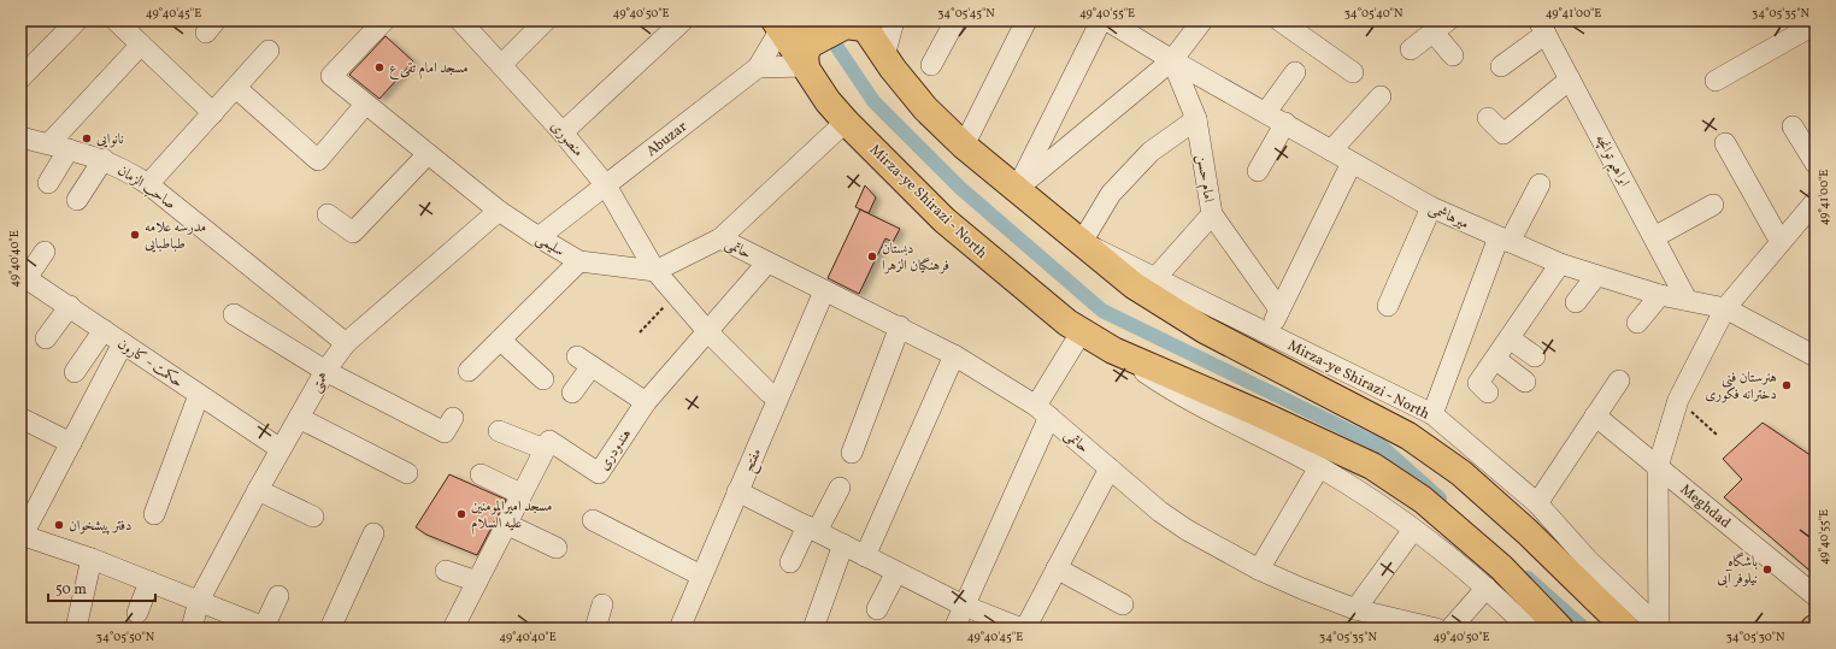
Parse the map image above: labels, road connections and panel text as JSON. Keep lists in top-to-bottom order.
{
  "streets": {
    "main road": ["Mirza-ye Shirazi - North"],
    "street": [
      "منصوری",
      "Abuzar",
      "ابراهیم توانچه",
      "امام حسن",
      "صاحب الزمان",
      "میرهاشمی",
      "سلیمی",
      "حاتمی",
      "حکمت - کارون",
      "همتی",
      "هندودری",
      "مفتح",
      "Meghdad"
    ]
  },
  "crossings": [
    ["منصوری", "Abuzar"],
    ["منصوری", "سلیمی"],
    ["Abuzar", "Mirza-ye Shirazi - North"],
    ["Abuzar", "سلیمی"],
    ["ابراهیم توانچه", "میرهاشمی"],
    ["امام حسن", "میرهاشمی"],
    ["صاحب الزمان", "همتی"],
    ["سلیمی", "همتی"],
    ["حاتمی", "هندودری"],
    ["حاتمی", "مفتح"],
    ["حکمت - کارون", "همتی"]
  ],
  "places": [
    "مسجد امام تقی ع",
    "نانوایی",
    "مدرسه علامه طباطبایی",
    "دبستان فرهنگیان الزهرا",
    "هنرستان فنی دخترانه فکوری",
    "مسجد امیرالمومنین علیه السلام",
    "دفتر پیشخوان",
    "باشگاه نیلوفر آبی"
  ],
  "scale_bar": "50 m",
  "coordinates": [
    "49°40'45\"E",
    "49°40'50\"E",
    "34°05'45\"N",
    "49°40'55\"E",
    "34°05'40\"N",
    "49°41'00\"E",
    "34°05'35\"N",
    "49°40'40\"E",
    "34°05'50\"N",
    "34°05'30\"N"
  ]
}
